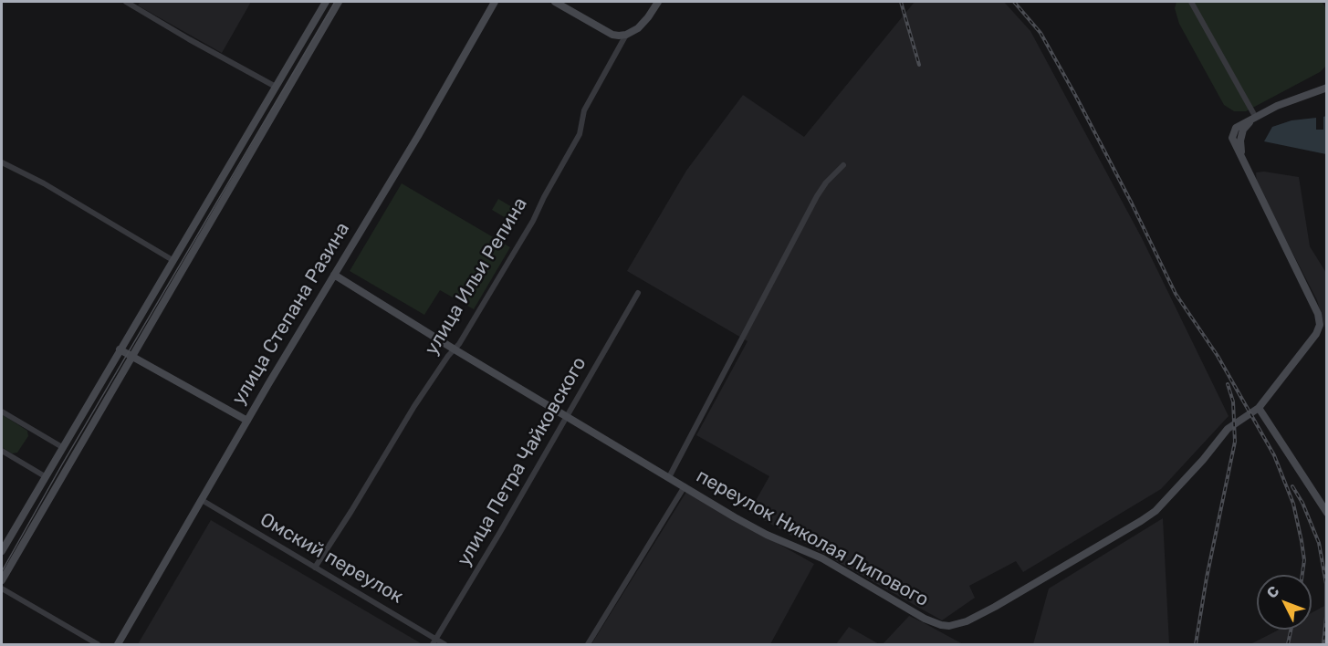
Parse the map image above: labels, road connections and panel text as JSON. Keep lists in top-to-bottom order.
{
  "streets": {
    "street": [
      "улица Ильи Репина",
      "улица Степана Разина",
      "улица Петра Чайковского",
      "переулок Николая Липового",
      "Омский переулок"
    ]
  },
  "crossings": [
    ["улица Ильи Репина", "переулок Николая Липового"],
    ["улица Ильи Репина", "Омский переулок"],
    ["улица Степана Разина", "переулок Николая Липового"],
    ["улица Степана Разина", "Омский переулок"],
    ["улица Петра Чайковского", "переулок Николая Липового"],
    ["улица Петра Чайковского", "Омский переулок"]
  ],
  "north": "top left"
}
